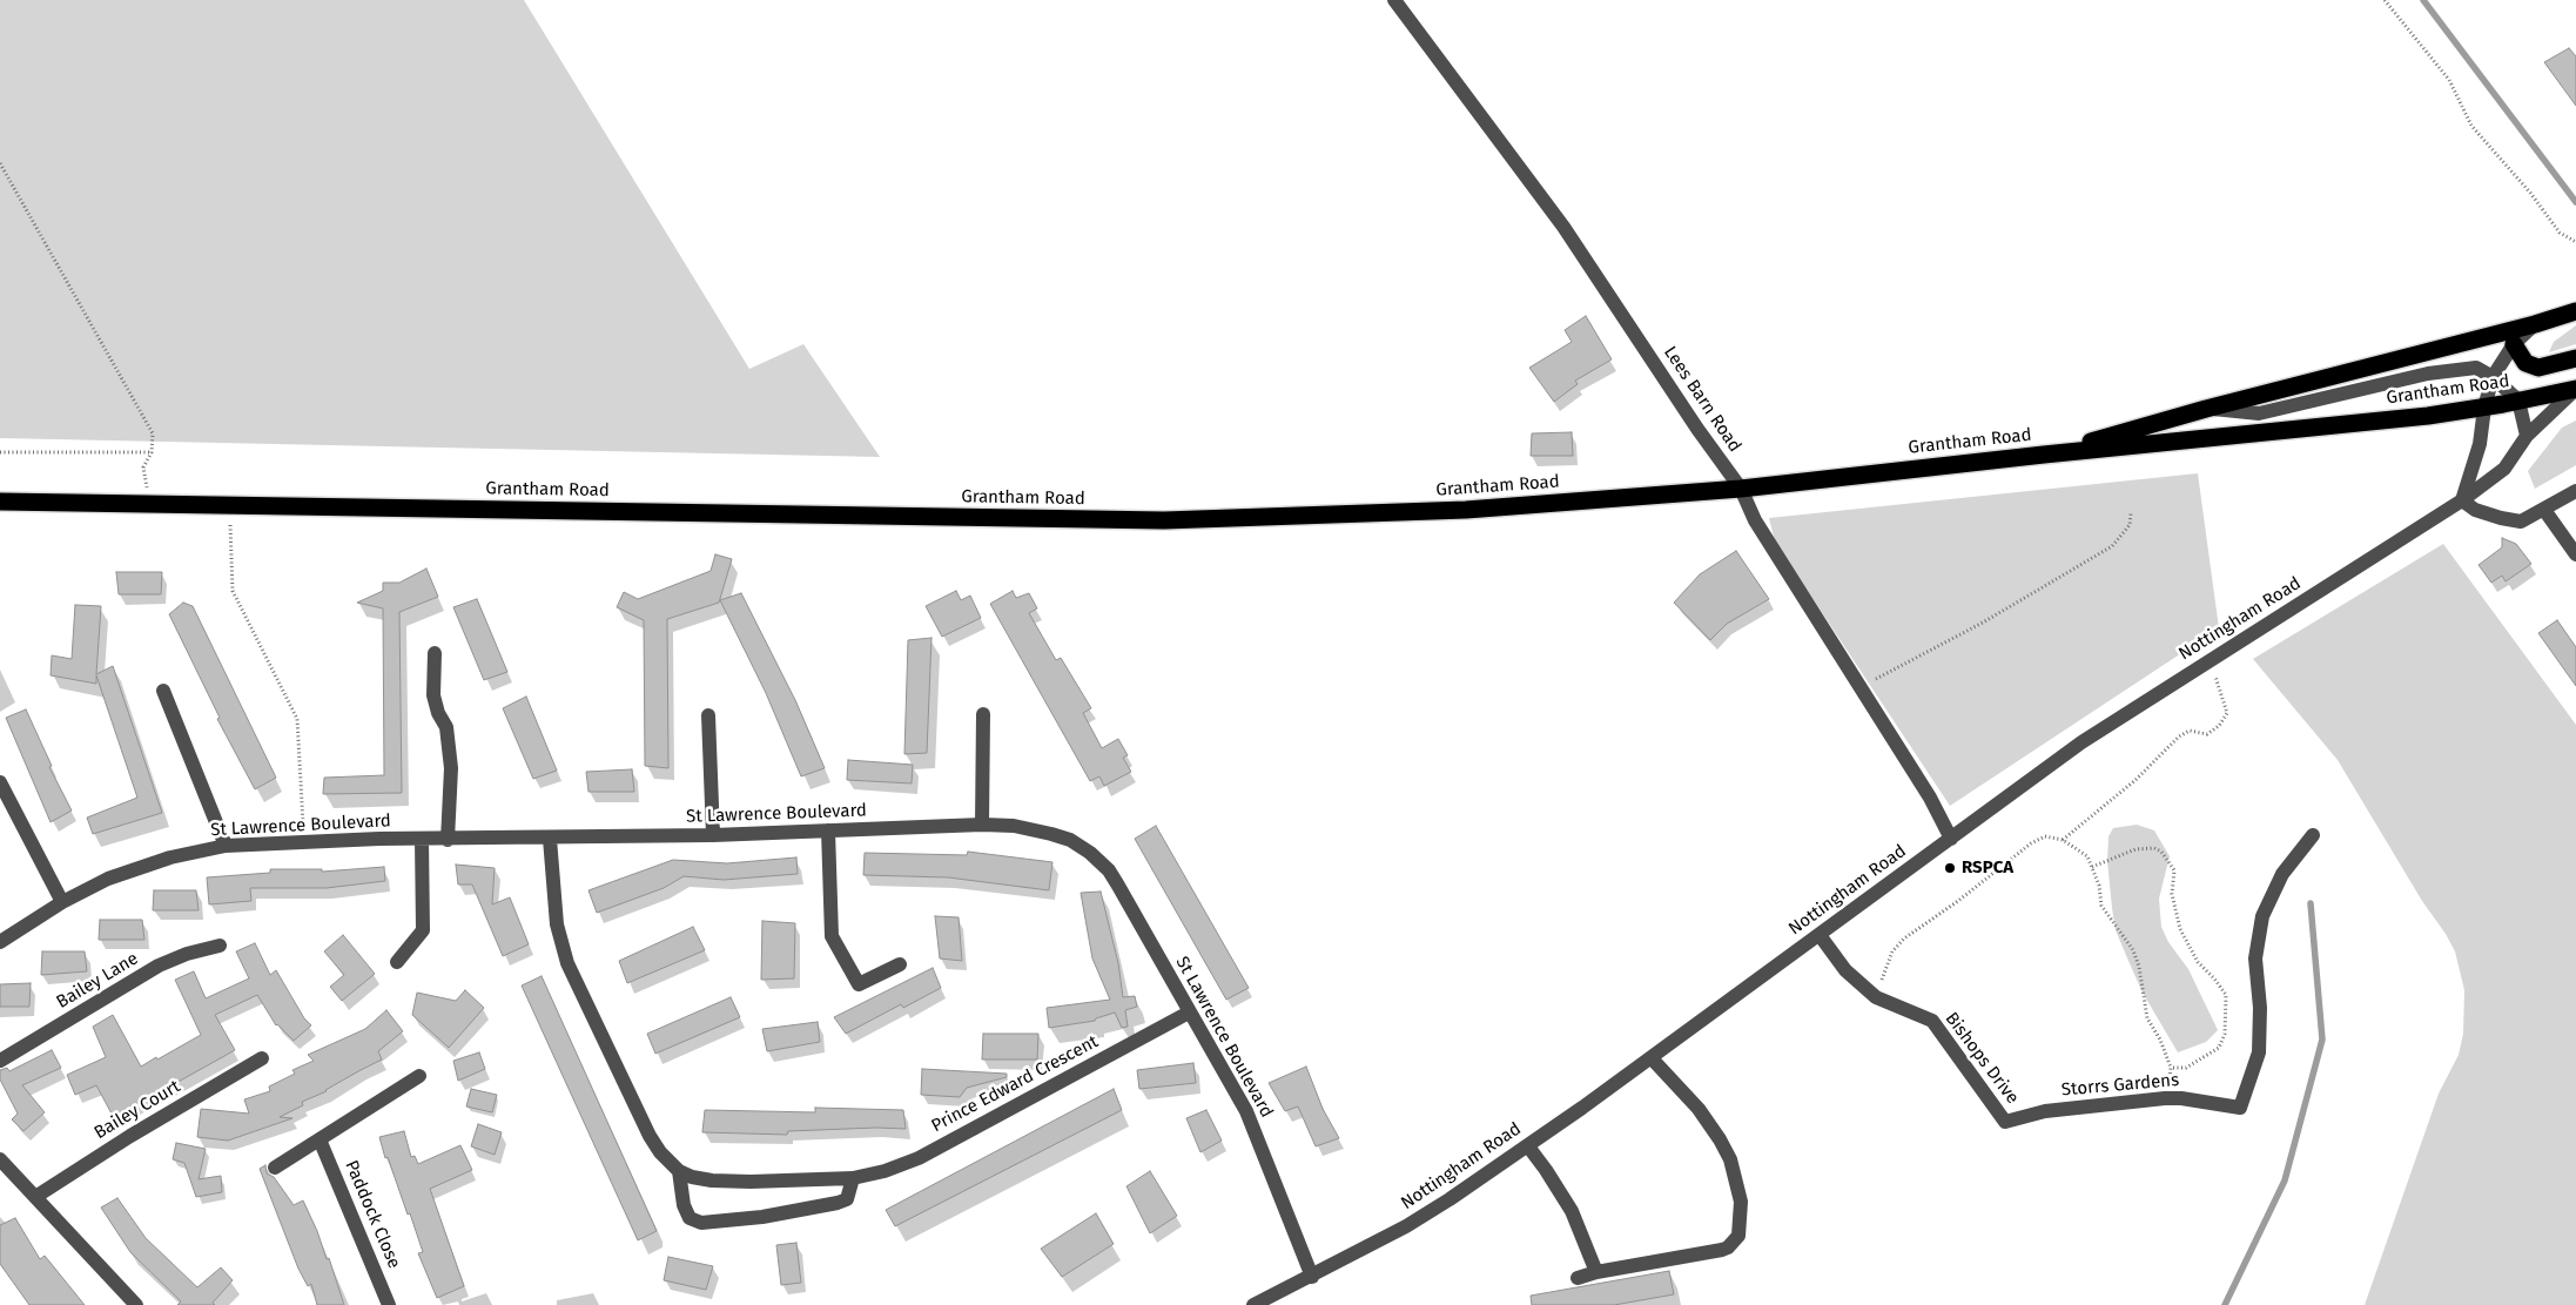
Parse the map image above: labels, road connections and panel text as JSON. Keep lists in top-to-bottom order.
{
  "streets": {
    "highway": ["Grantham Road"],
    "street": [
      "Lees Barn Road",
      "Nottingham Road",
      "St Lawrence Boulevard",
      "Bailey Lane",
      "Bishops Drive",
      "Prince Edward Crescent",
      "Storrs Gardens",
      "Bailey Court",
      "Paddock Close"
    ]
  },
  "crossings": [
    ["Grantham Road", "Lees Barn Road"],
    ["Grantham Road", "Nottingham Road"],
    ["Lees Barn Road", "Nottingham Road"],
    ["Nottingham Road", "St Lawrence Boulevard"],
    ["Nottingham Road", "Bishops Drive"],
    ["St Lawrence Boulevard", "Prince Edward Crescent"],
    ["Bishops Drive", "Storrs Gardens"]
  ],
  "places": ["RSPCA"]
}
